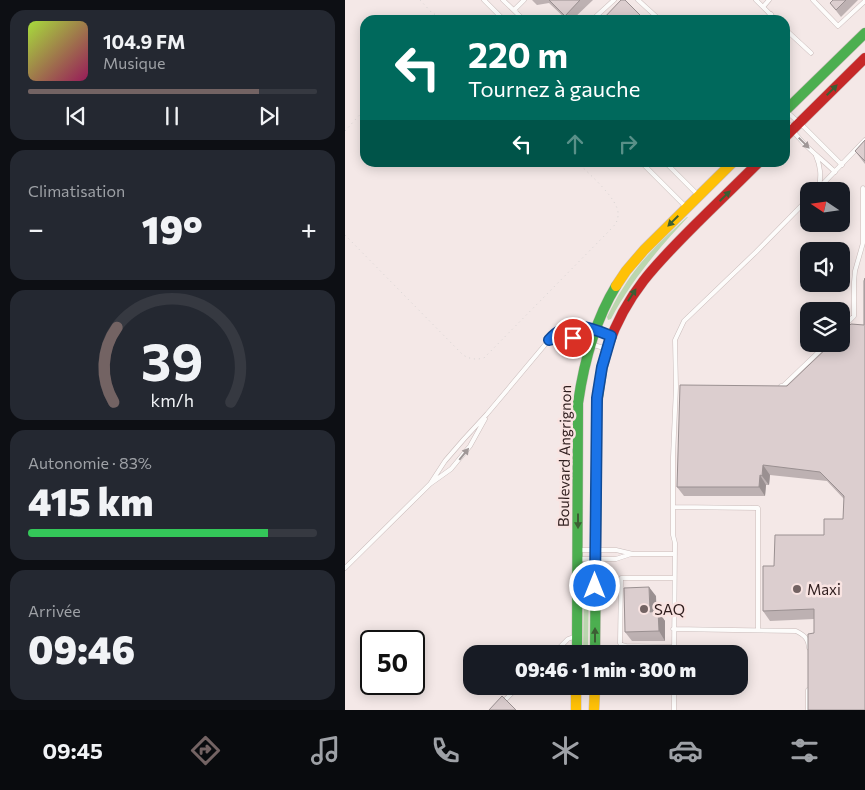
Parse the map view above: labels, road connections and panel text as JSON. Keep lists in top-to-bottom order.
{
  "streets": {
    "main road": ["Boulevard Angrignon"]
  },
  "places": ["Maxi", "SAQ"],
  "north": "left",
  "page": {
    "turn": ["220 m", "Tournez à gauche"],
    "song": ["104.9 FM", "Musique"],
    "tile": [
      "Climatisation",
      ["Autonomie · 83%", "415 km"],
      ["Arrivée", "09:46"]
    ],
    "heat": ["−", "19°", "+"],
    "limit": "50",
    "trip": "09:46 · 1 min · 300 m",
    "tabs": "09:45",
    "gauge": ["39", "km/h"]
  }
}
